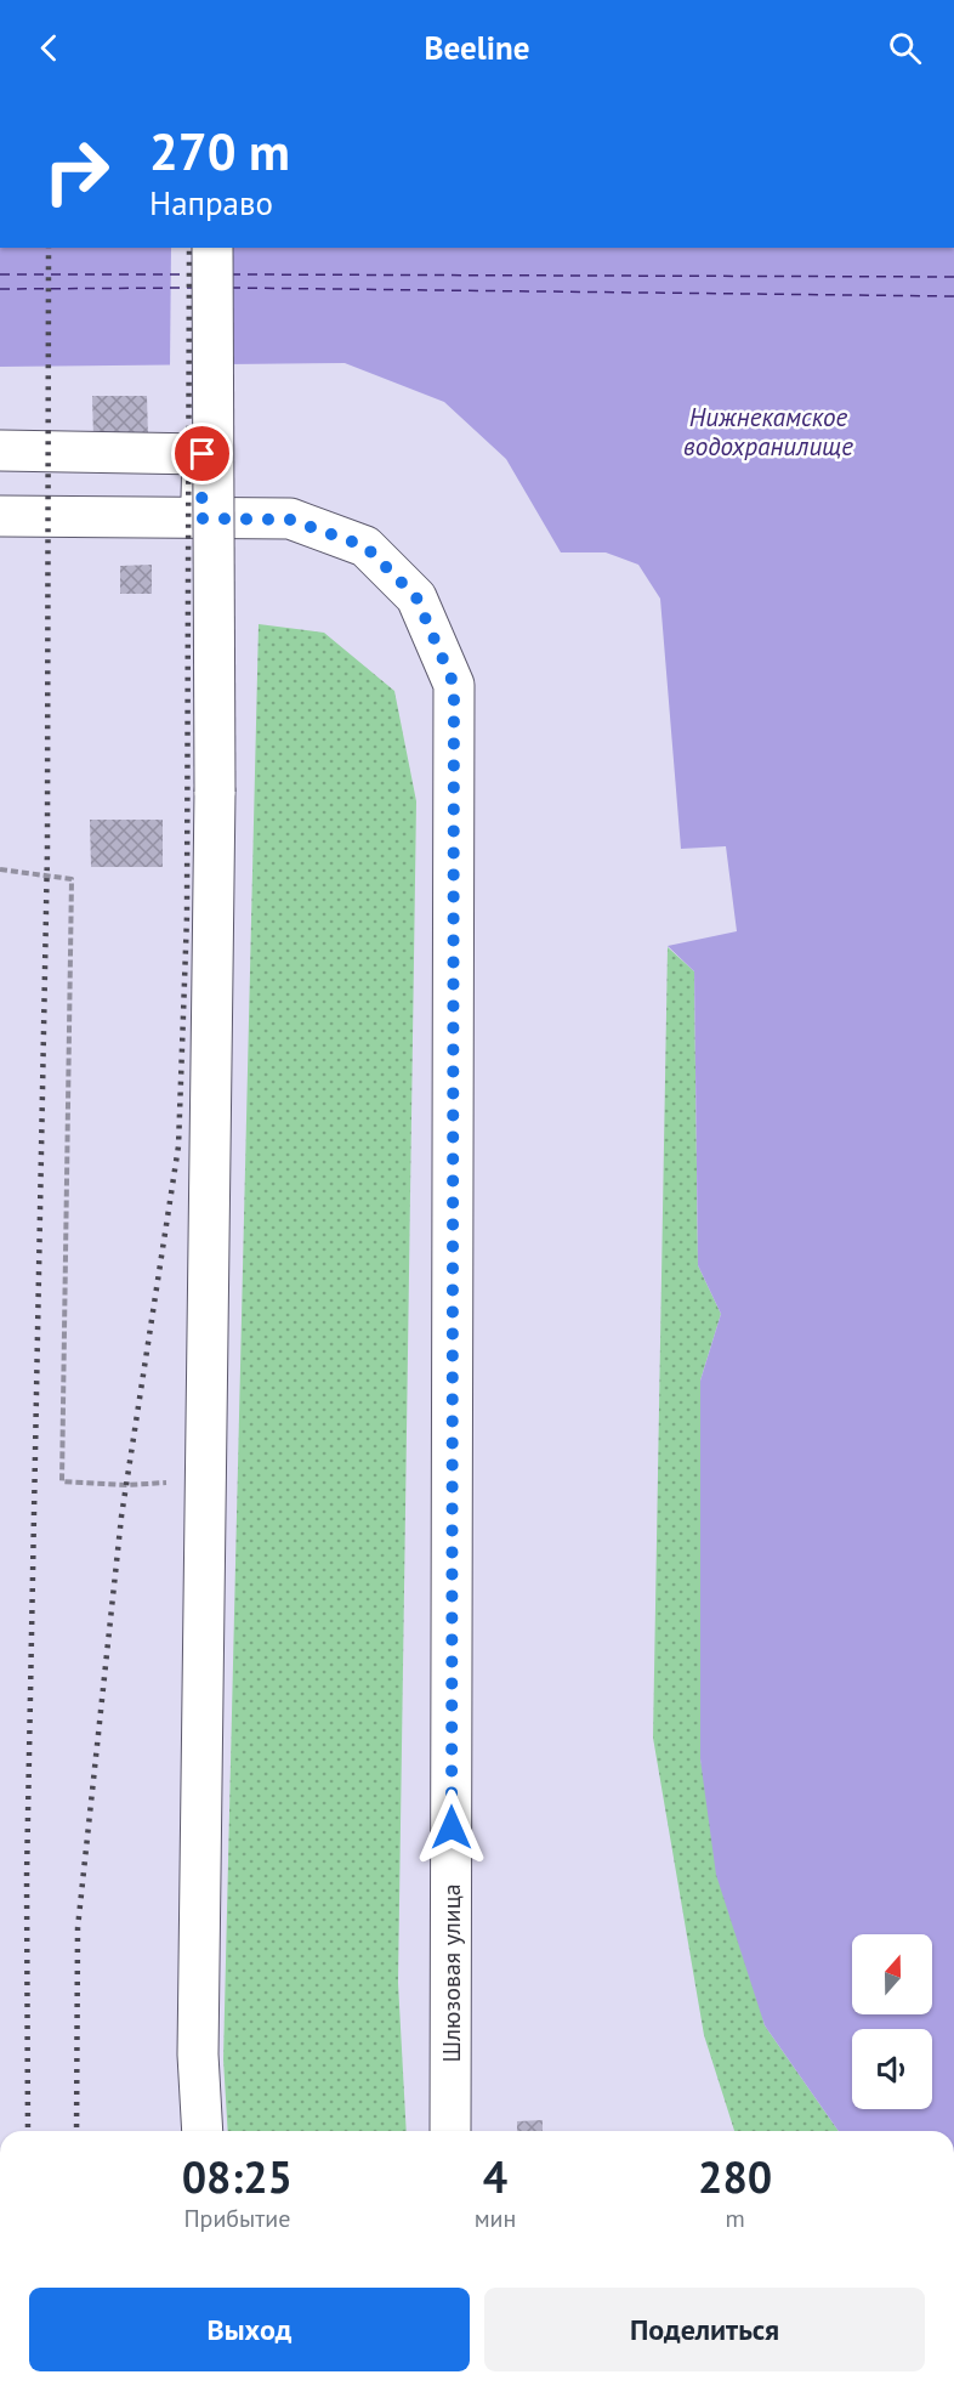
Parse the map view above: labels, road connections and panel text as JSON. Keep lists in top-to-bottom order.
{
  "streets": {
    "street": ["Шлюзовая улица"]
  },
  "water": ["Нижнекамское водохранилище"],
  "north": "top",
  "page": {
    "header": "Beeline",
    "turn": ["270 m", "Направо"],
    "eta": [
      "08:25",
      "Прибытие",
      "4",
      "мин",
      "280",
      "m"
    ],
    "buttons": ["Выход", "Поделиться"]
  }
}
